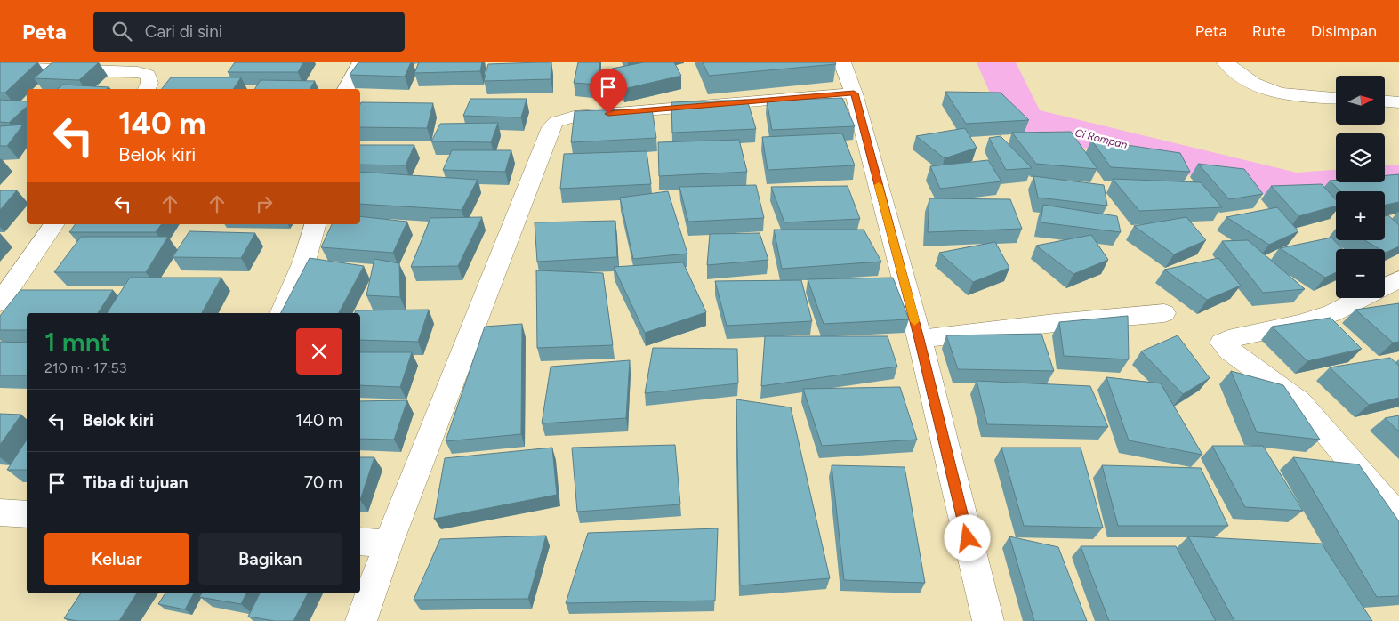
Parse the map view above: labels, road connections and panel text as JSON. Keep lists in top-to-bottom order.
{
  "water": ["Ci Rompan"],
  "north": "right",
  "page": {
    "header": "Peta",
    "search": "Cari di sini",
    "nav": ["Peta", "Rute", "Disimpan"],
    "map_buttons": ["+", "−"],
    "turn": ["140 m", "Belok kiri"],
    "heading": ["1 mnt", "210 m · 17:53"],
    "list": [
      {
        "name": "Belok kiri",
        "value": "140 m"
      },
      {
        "name": "Tiba di tujuan",
        "value": "70 m"
      }
    ],
    "buttons": ["Keluar", "Bagikan"]
  }
}
